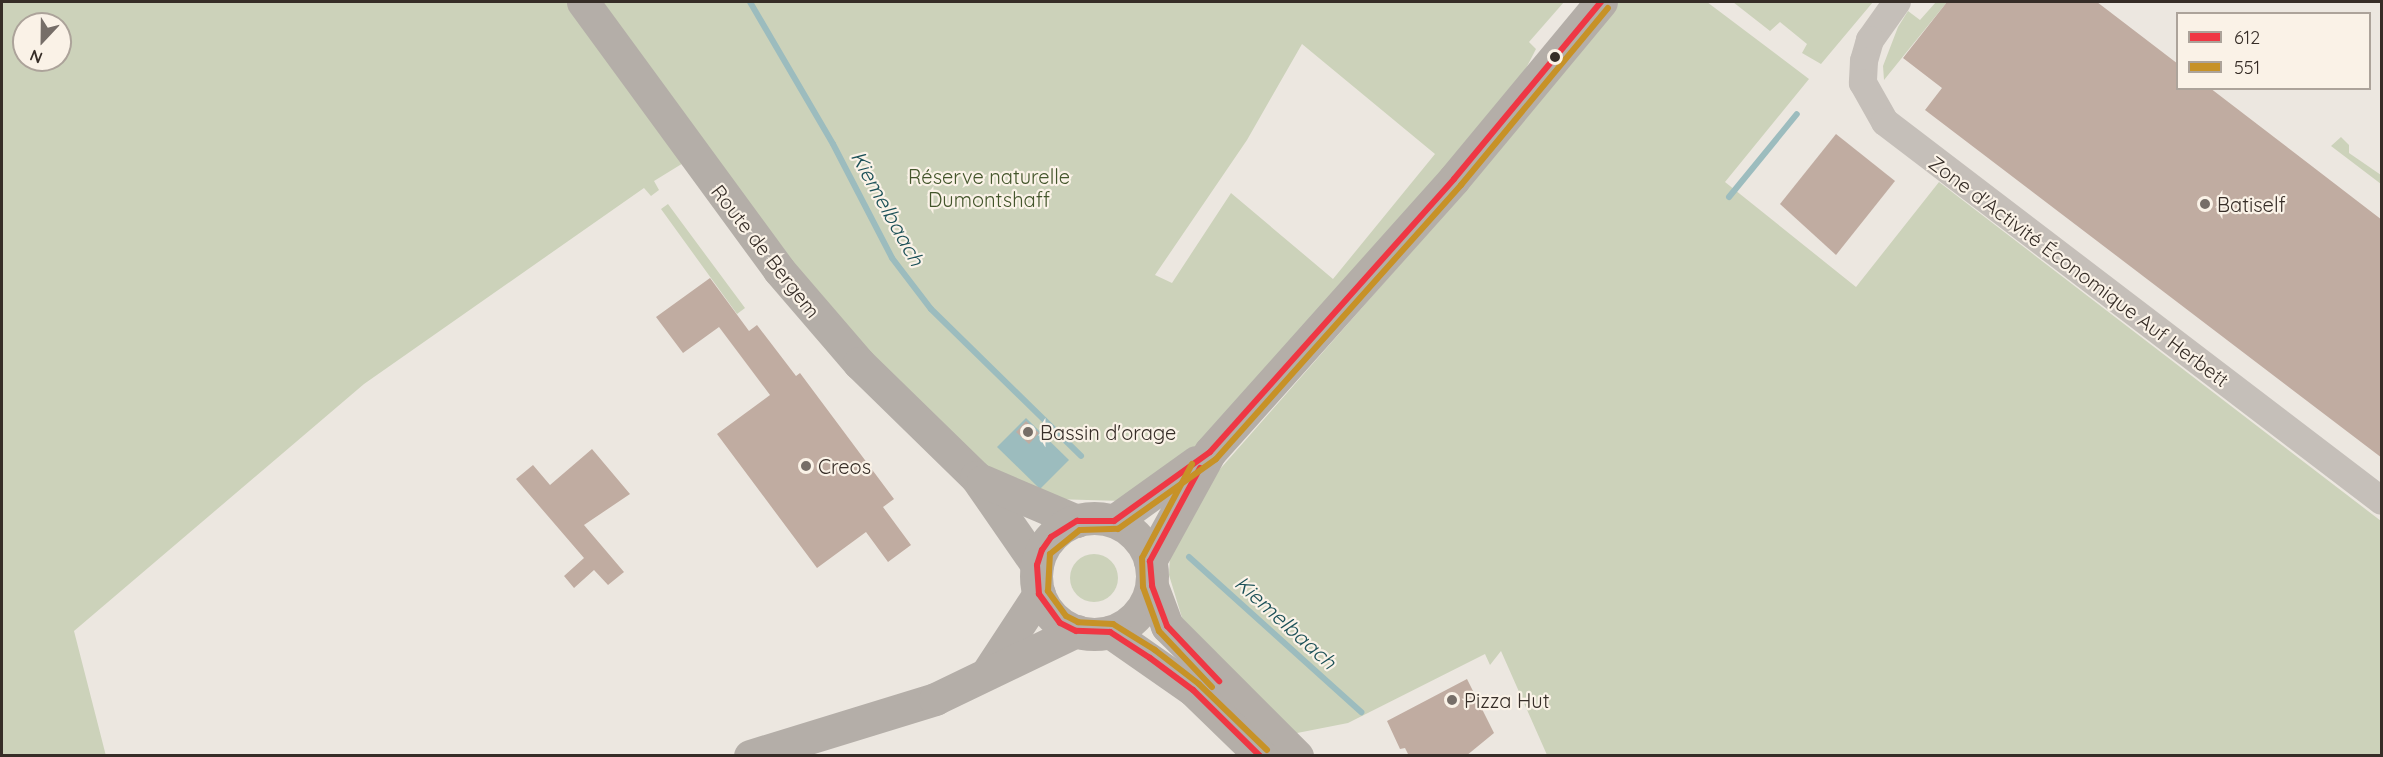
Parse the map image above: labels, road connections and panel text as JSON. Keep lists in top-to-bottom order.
{
  "streets": {
    "main road": ["Route de Bergem"],
    "street": ["Zone d'Activité Économique Auf Herbett"]
  },
  "water": ["Kiemelbaach"],
  "parks": ["Réserve naturelle Dumontshaff"],
  "places": [
    "Batiself",
    "Bassin d'orage",
    "Creos",
    "Pizza Hut"
  ],
  "lines": ["transit line 612", "transit line 551"],
  "legend": ["612", "551"],
  "north": "bottom"
}
